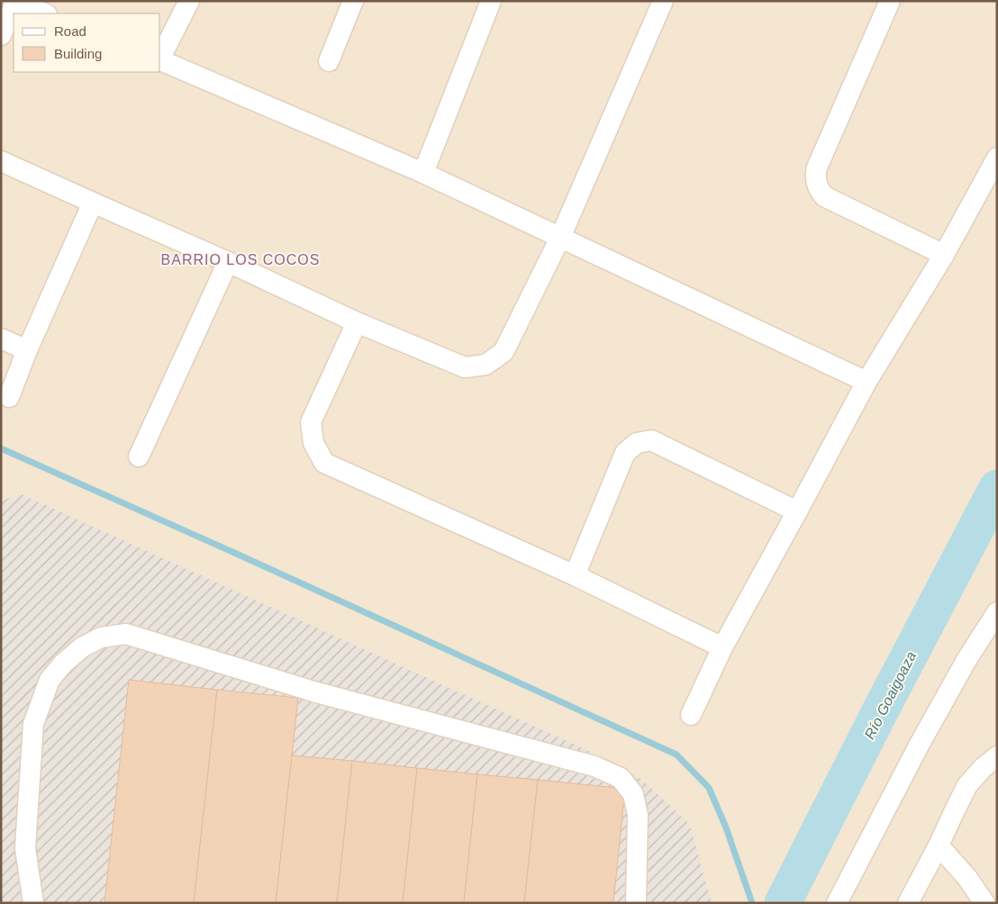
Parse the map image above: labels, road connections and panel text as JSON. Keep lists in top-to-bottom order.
{
  "districts": ["BARRIO LOS COCOS"],
  "water": ["Río Goaigoaza"],
  "legend": ["Road", "Building"]
}
